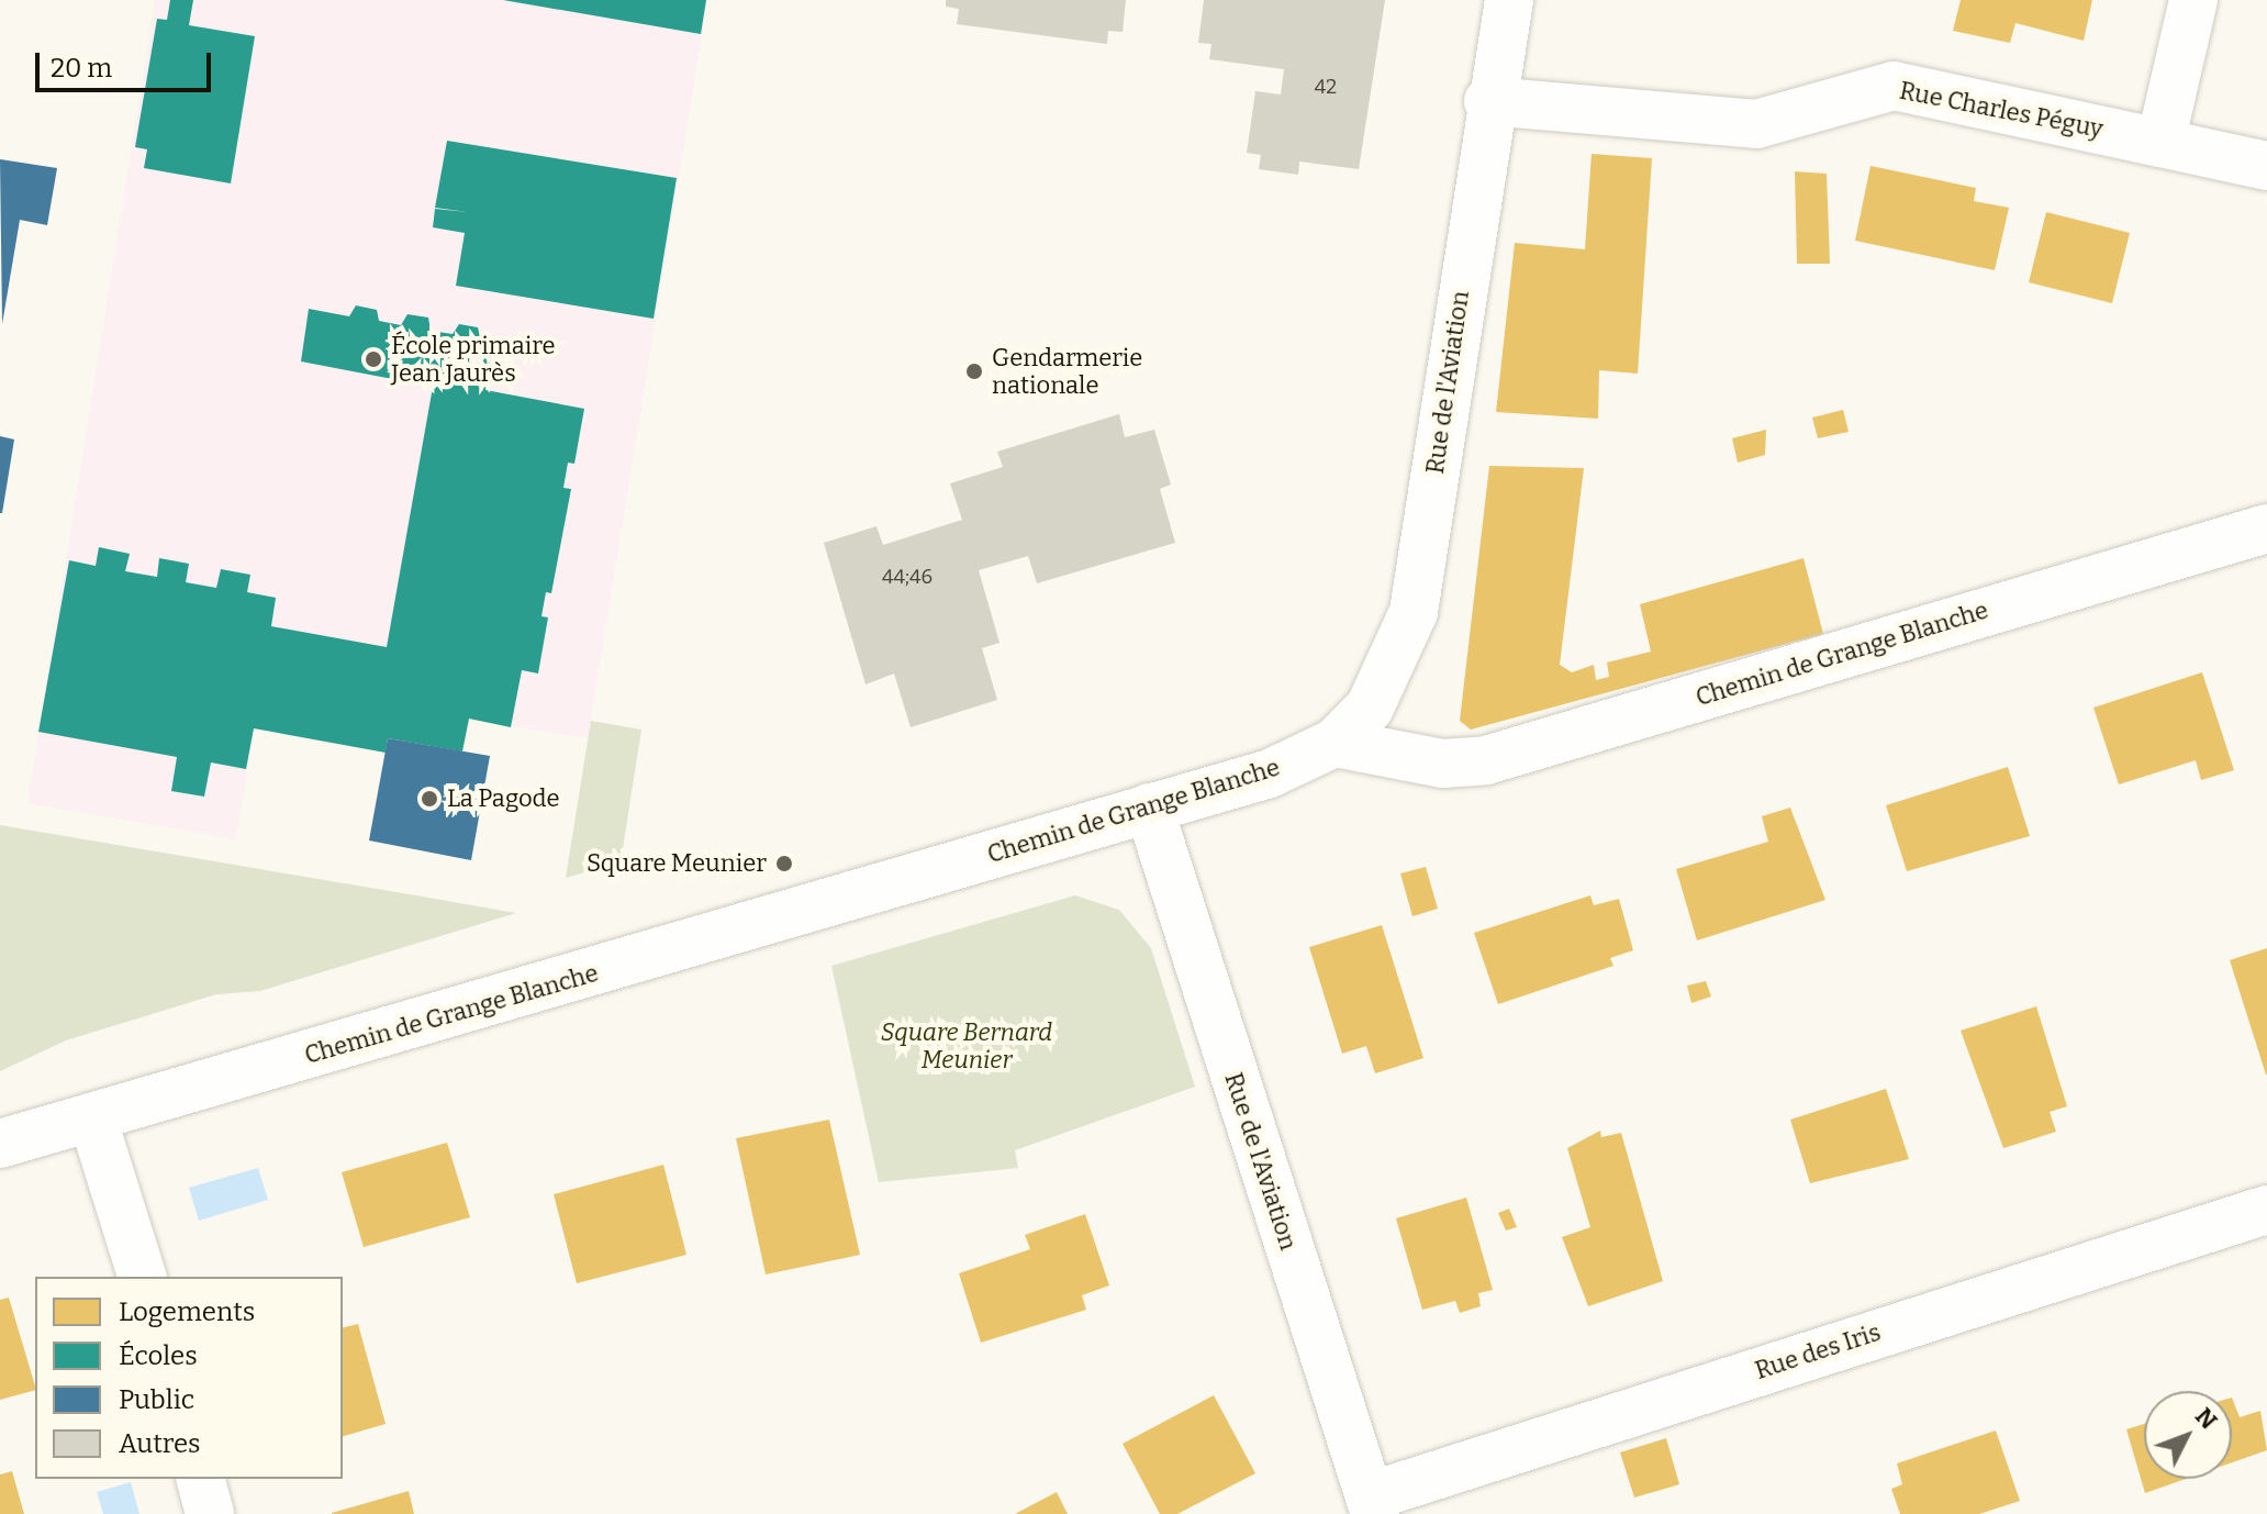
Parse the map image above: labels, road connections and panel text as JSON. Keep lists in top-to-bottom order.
{
  "streets": {
    "street": [
      "Rue Charles Péguy",
      "Rue de l'Aviation",
      "Chemin de Grange Blanche",
      "Rue des Iris"
    ]
  },
  "crossings": [
    ["Rue Charles Péguy", "Rue de l'Aviation"],
    ["Rue de l'Aviation", "Chemin de Grange Blanche"],
    ["Rue de l'Aviation", "Rue des Iris"]
  ],
  "parks": ["Square Bernard Meunier"],
  "places": [
    "École primaire Jean Jaurès",
    "Gendarmerie nationale",
    "La Pagode",
    "Square Meunier"
  ],
  "house_numbers": ["42", "44;46"],
  "legend": [
    "Logements",
    "Écoles",
    "Public",
    "Autres"
  ],
  "scale_bar": "20 m",
  "north": "top right"
}
